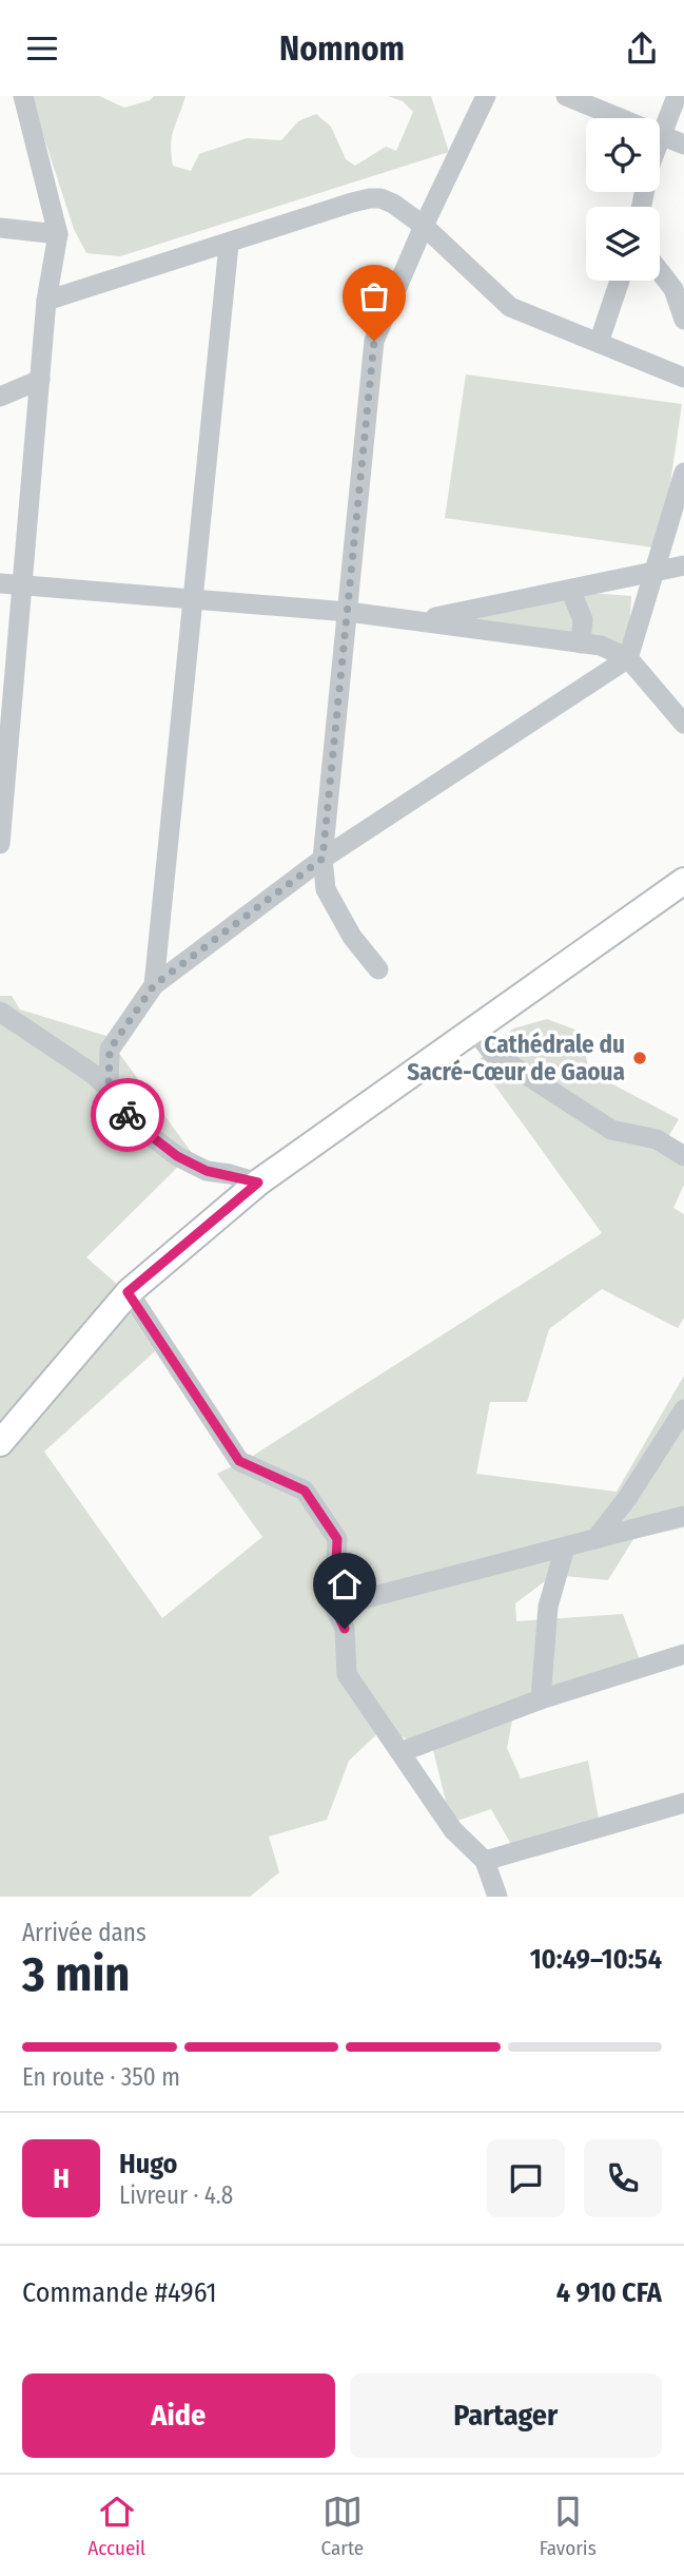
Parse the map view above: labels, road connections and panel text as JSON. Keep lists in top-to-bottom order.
{
  "places": ["Cathédrale du Sacré-Cœur de Gaoua"],
  "page": {
    "header": "Nomnom",
    "heading": ["3 min", "Arrivée dans", "10:49–10:54"],
    "panel": [
      "Hugo",
      "Livreur · 4.8",
      "Commande #4961",
      "4 910 CFA"
    ],
    "bar": "En route · 350 m",
    "round": "H",
    "buttons": ["Aide", "Partager"],
    "tabs": ["Accueil", "Carte", "Favoris"]
  }
}
